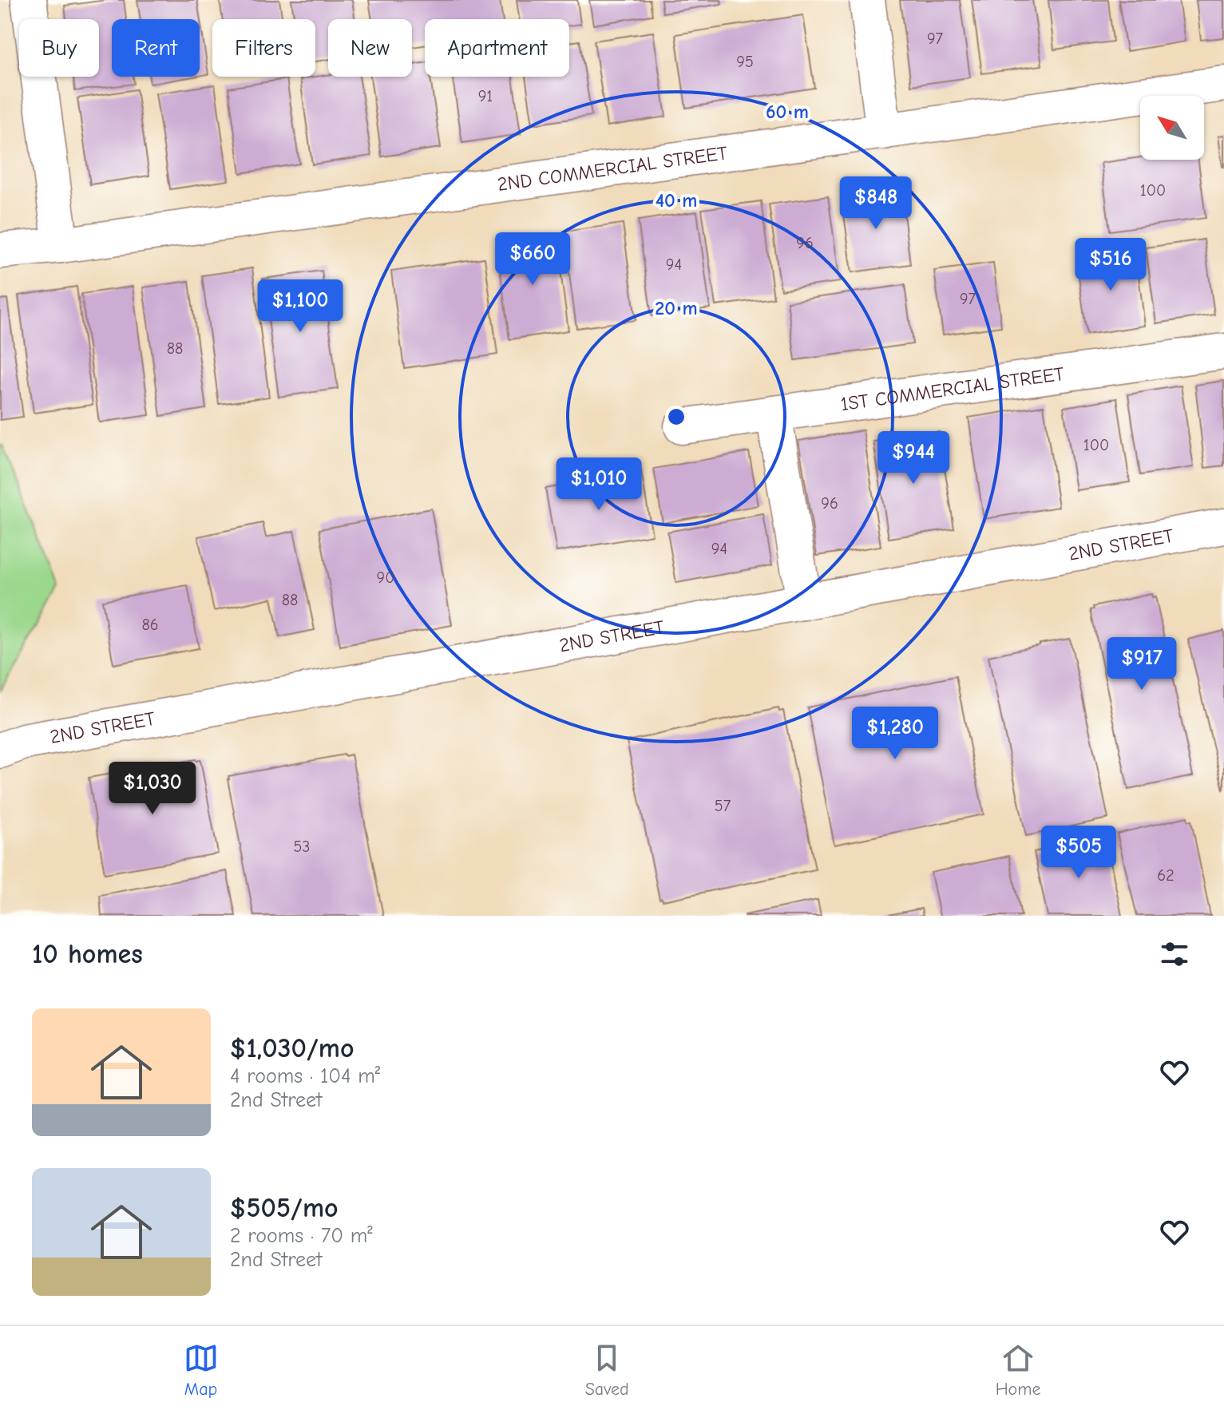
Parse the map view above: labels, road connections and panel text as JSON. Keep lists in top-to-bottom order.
{
  "streets": {
    "street": ["2ND COMMERCIAL STREET", "1ST COMMERCIAL STREET", "2ND STREET"]
  },
  "house_numbers": [
    "97",
    "95",
    "91",
    "100",
    "96",
    "94",
    "97",
    "88",
    "100",
    "96",
    "94",
    "90",
    "88",
    "86",
    "57",
    "53",
    "62"
  ],
  "north": "top left",
  "page": {
    "chip": [
      "Buy",
      "Rent",
      "Filters",
      "New",
      "Apartment"
    ],
    "price": [
      "$848",
      "$660",
      "$516",
      "$1,100",
      "$944",
      "$1,010",
      "$917",
      "$1,280",
      "$1,030",
      "$505"
    ],
    "heading": "10 homes",
    "list": [
      {
        "name": "$1,030/mo",
        "note": "4 rooms · 104 m² · 2nd Street"
      },
      {
        "name": "$505/mo",
        "note": "2 rooms · 70 m² · 2nd Street"
      }
    ],
    "tabs": ["Map", "Saved", "Home"]
  },
  "rings": ["60 m", "40 m", "20 m"]
}
